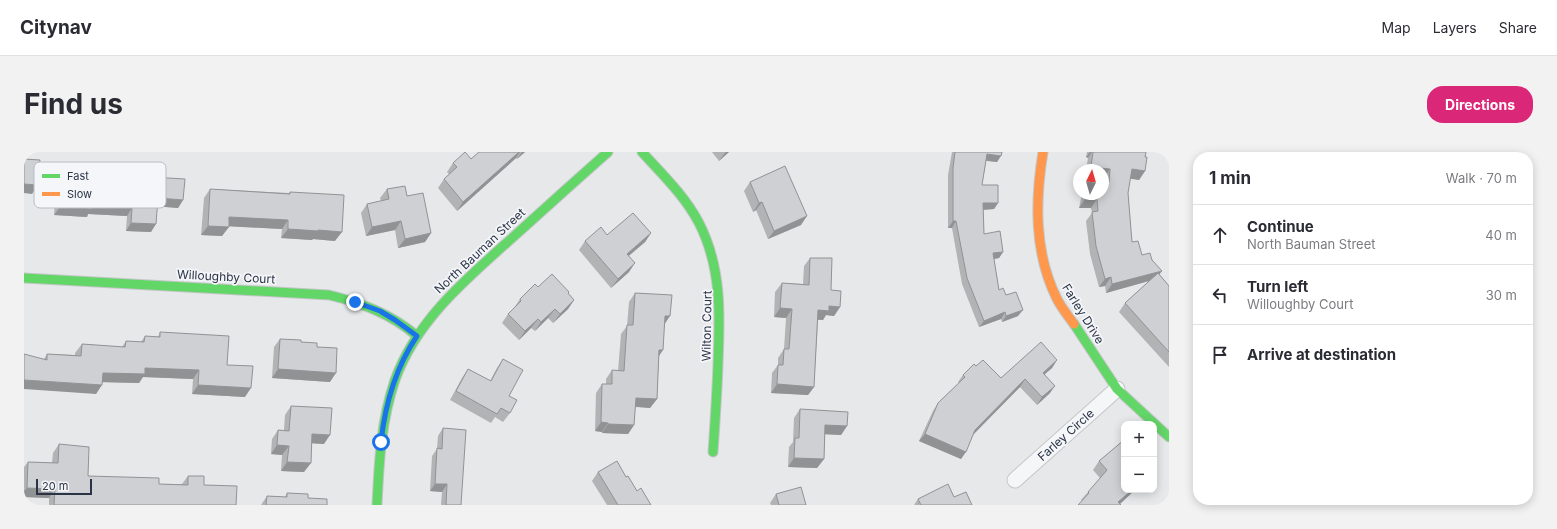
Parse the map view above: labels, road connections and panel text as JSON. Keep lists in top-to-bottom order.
{
  "streets": {
    "street": [
      "North Bauman Street",
      "Willoughby Court",
      "Farley Drive",
      "Wilton Court",
      "Farley Circle"
    ]
  },
  "crossings": [
    ["North Bauman Street", "Willoughby Court"],
    ["Farley Drive", "Farley Circle"]
  ],
  "legend": ["Fast", "Slow"],
  "scale_bar": "20 m",
  "north": "top",
  "page": {
    "header": "Citynav",
    "nav": ["Map", "Layers", "Share"],
    "buttons": "Directions",
    "title": "Find us",
    "heading": ["1 min", "Walk · 70 m"],
    "list": [
      ["Continue", "North Bauman Street", "40 m"],
      ["Turn left", "Willoughby Court", "30 m"],
      "Arrive at destination"
    ],
    "map_buttons": ["+", "−"],
    "scale": "20 m"
  }
}
